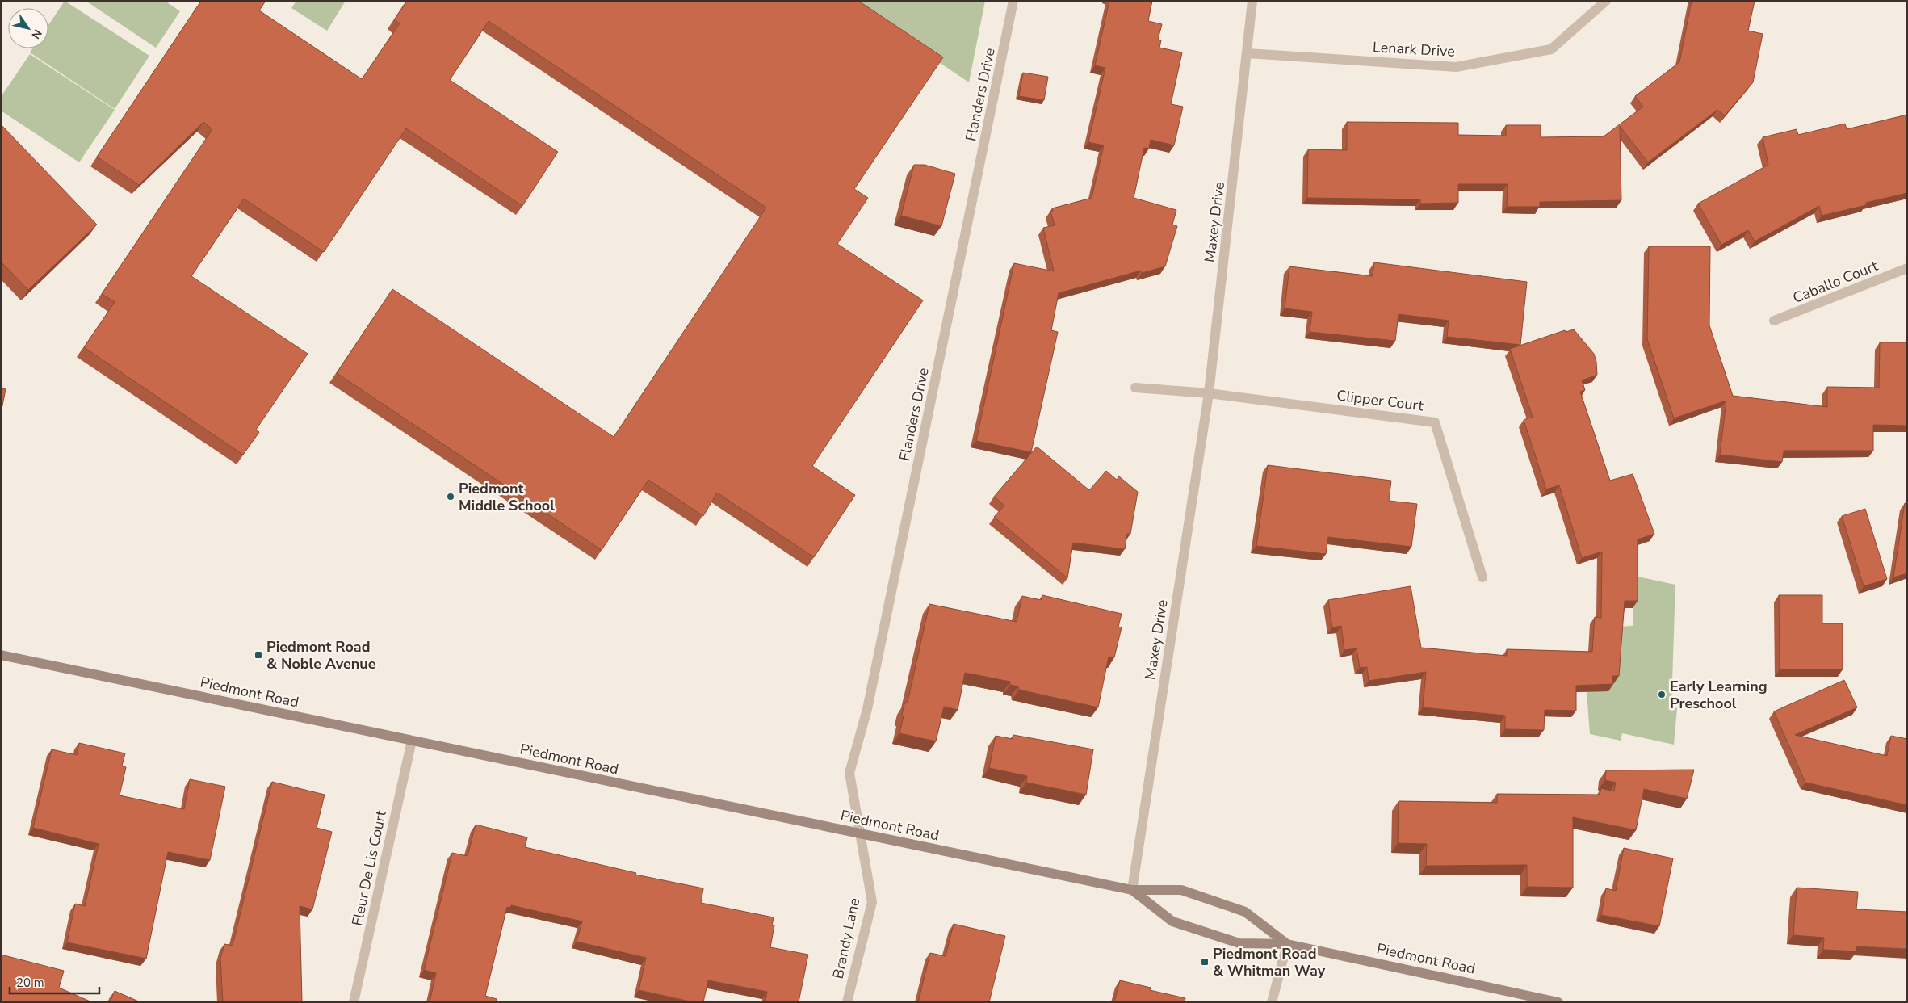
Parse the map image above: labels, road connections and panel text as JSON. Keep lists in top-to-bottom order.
{
  "streets": {
    "main road": ["Piedmont Road"],
    "street": [
      "Lenark Drive",
      "Flanders Drive",
      "Maxey Drive",
      "Caballo Court",
      "Clipper Court",
      "Fleur De Lis Court",
      "Brandy Lane"
    ]
  },
  "crossings": [
    ["Lenark Drive", "Maxey Drive"],
    ["Flanders Drive", "Piedmont Road"],
    ["Flanders Drive", "Brandy Lane"],
    ["Maxey Drive", "Clipper Court"],
    ["Maxey Drive", "Piedmont Road"],
    ["Piedmont Road", "Fleur De Lis Court"],
    ["Piedmont Road", "Brandy Lane"]
  ],
  "places": {
    "other": ["Piedmont Middle School", "Early Learning Preschool"],
    "transit": ["Piedmont Road & Noble Avenue", "Piedmont Road & Whitman Way"]
  },
  "scale_bar": "20 m",
  "north": "bottom right"
}
